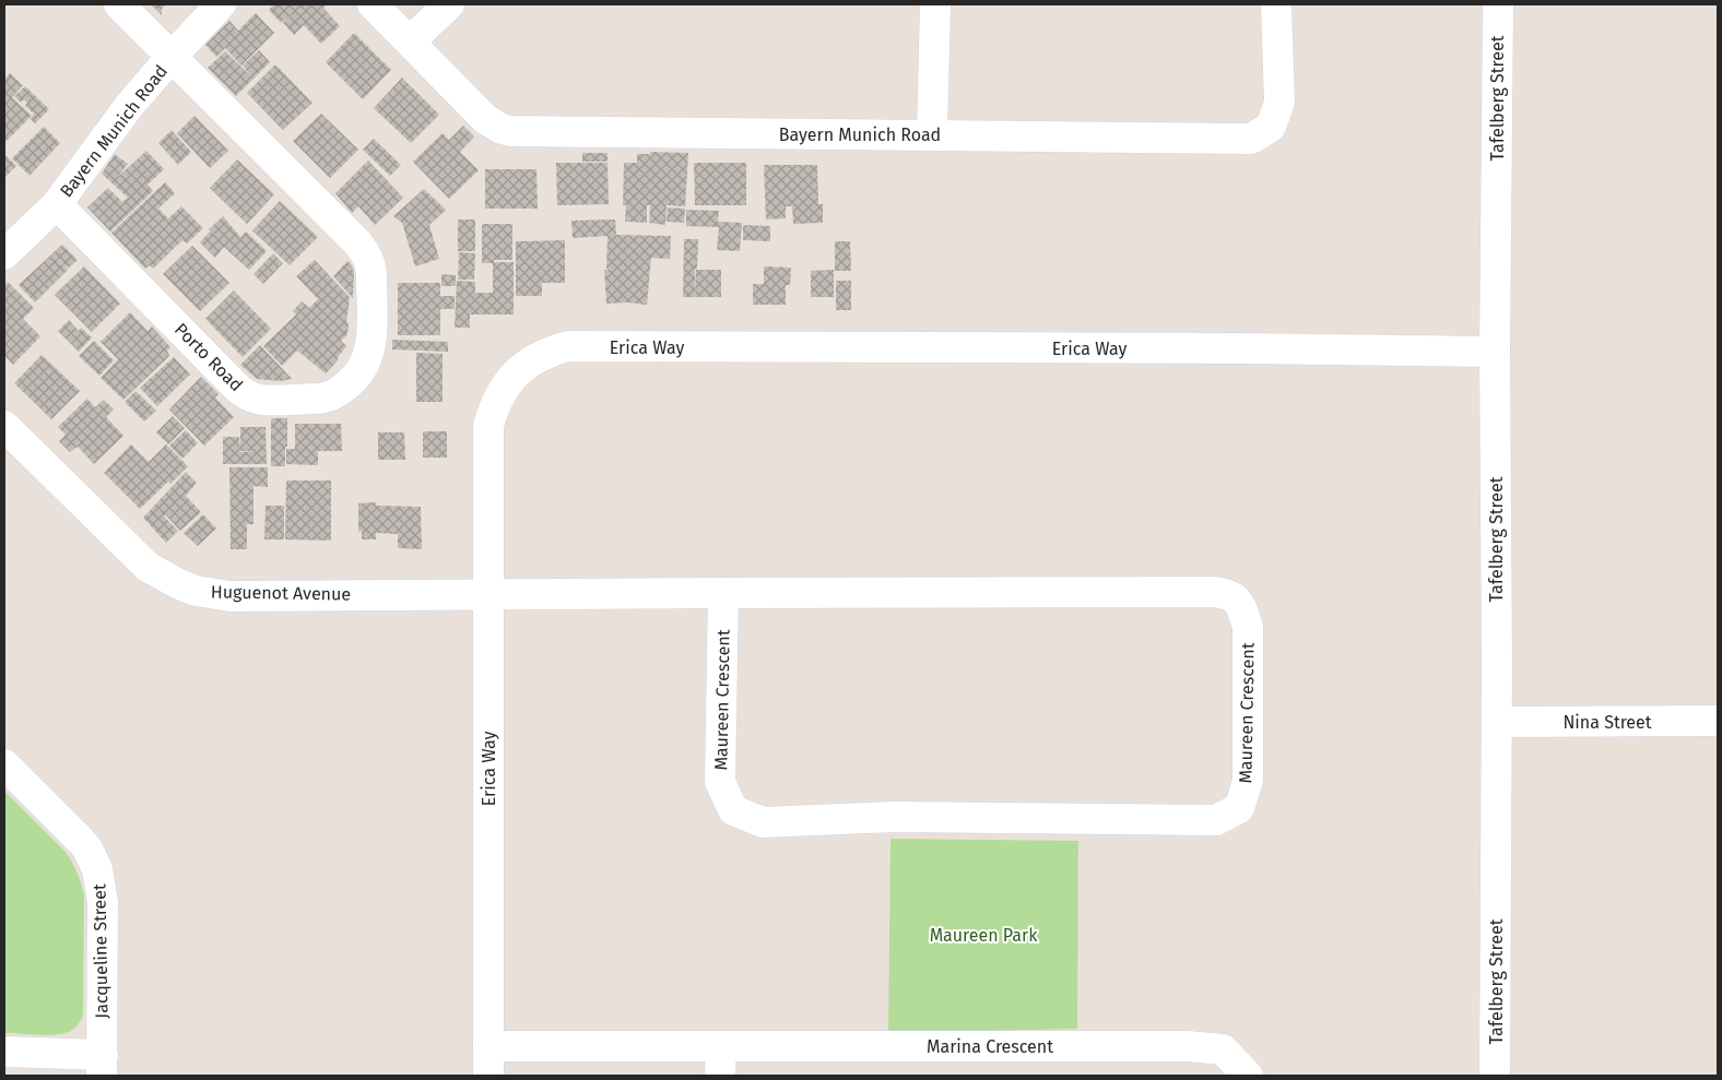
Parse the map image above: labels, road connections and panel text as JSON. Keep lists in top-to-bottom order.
{
  "streets": {
    "street": [
      "Tafelberg Street",
      "Bayern Munich Road",
      "Erica Way",
      "Porto Road",
      "Huguenot Avenue",
      "Maureen Crescent",
      "Nina Street",
      "Jacqueline Street",
      "Marina Crescent"
    ]
  },
  "crossings": [
    ["Tafelberg Street", "Erica Way"],
    ["Tafelberg Street", "Nina Street"],
    ["Bayern Munich Road", "Porto Road"],
    ["Erica Way", "Huguenot Avenue"],
    ["Erica Way", "Maureen Crescent"],
    ["Erica Way", "Marina Crescent"],
    ["Huguenot Avenue", "Maureen Crescent"]
  ],
  "parks": ["Maureen Park"]
}
